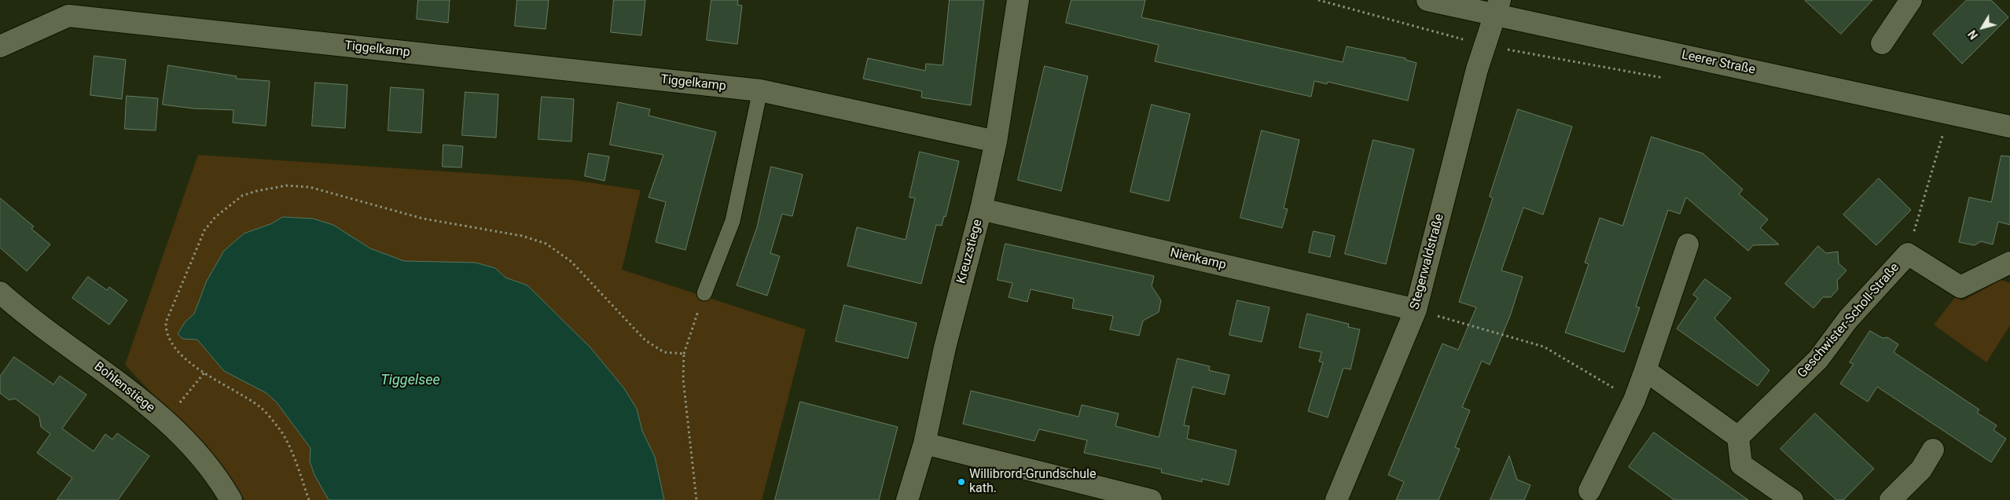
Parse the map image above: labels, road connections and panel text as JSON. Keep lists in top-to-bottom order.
{
  "streets": {
    "street": [
      "Tiggelkamp",
      "Leerer Straße",
      "Kreuzstiege",
      "Nienkamp",
      "Stegerwaldstraße",
      "Geschwister-Scholl-Straße",
      "Bohlenstiege"
    ]
  },
  "crossings": [
    ["Tiggelkamp", "Kreuzstiege"],
    ["Leerer Straße", "Stegerwaldstraße"],
    ["Kreuzstiege", "Nienkamp"],
    ["Nienkamp", "Stegerwaldstraße"]
  ],
  "water": ["Tiggelsee"],
  "places": ["Willibrord-Grundschule kath."],
  "north": "bottom left"
}
